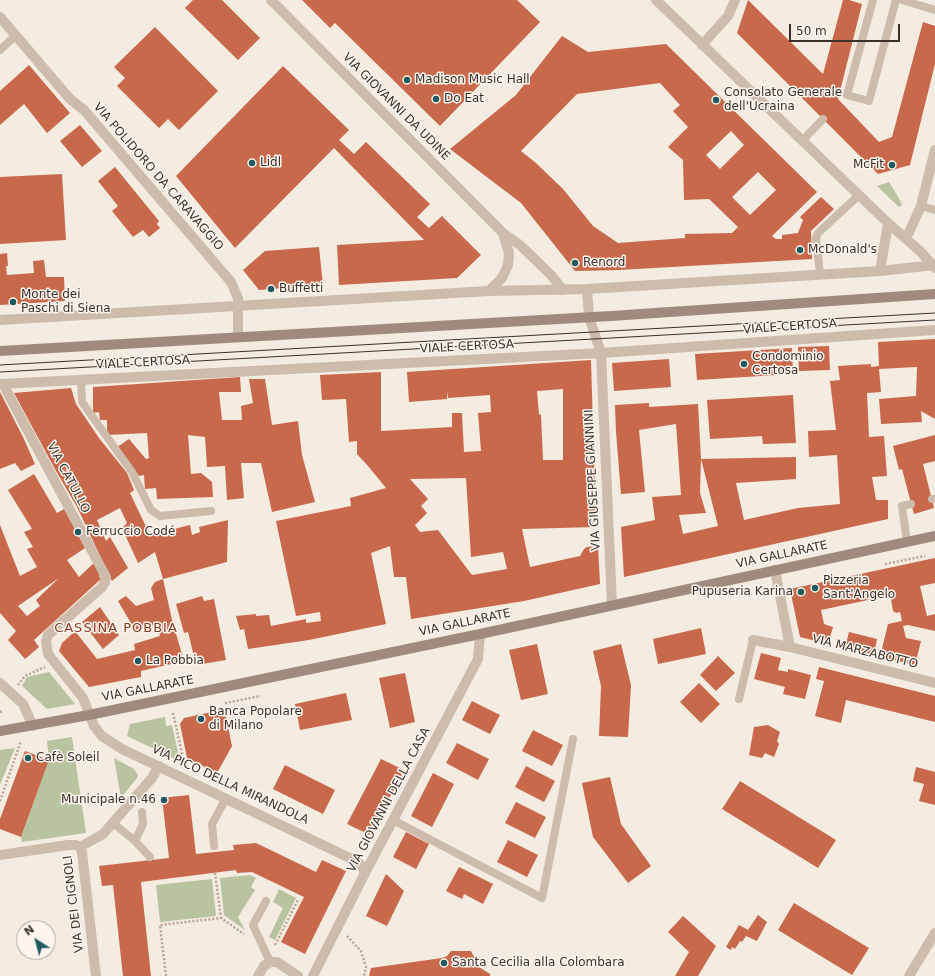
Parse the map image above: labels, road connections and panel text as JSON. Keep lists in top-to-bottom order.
{
  "streets": {
    "street": [
      "VIA GIOVANNI DA UDINE",
      "VIA POLIDORO DA CARAVAGGIO",
      "VIALE CERTOSA",
      "VIA CATULLO",
      "VIA GIUSEPPE GIANNINI",
      "VIA GALLARATE",
      "VIA MARZABOTTO",
      "VIA PICO DELLA MIRANDOLA",
      "VIA GIOVANNI DELLA CASA",
      "VIA DEI CIGNOLI"
    ]
  },
  "crossings": [
    ["VIALE CERTOSA", "VIA CATULLO"],
    ["VIALE CERTOSA", "VIA GIUSEPPE GIANNINI"],
    ["VIA CATULLO", "VIA GALLARATE"],
    ["VIA CATULLO", "VIA PICO DELLA MIRANDOLA"],
    ["VIA GIUSEPPE GIANNINI", "VIA GALLARATE"],
    ["VIA GALLARATE", "VIA PICO DELLA MIRANDOLA"],
    ["VIA GALLARATE", "VIA GIOVANNI DELLA CASA"],
    ["VIA PICO DELLA MIRANDOLA", "VIA GIOVANNI DELLA CASA"],
    ["VIA PICO DELLA MIRANDOLA", "VIA DEI CIGNOLI"]
  ],
  "districts": ["CASSINA POBBIA"],
  "places": [
    "Madison Music Hall",
    "Do Eat",
    "Consolato Generale dell'Ucraina",
    "Lidl",
    "McFit",
    "McDonald's",
    "Renord",
    "Buffetti",
    "Monte dei Paschi di Siena",
    "Condominio Certosa",
    "Ferruccio Codé",
    "Pizzeria Sant'Angelo",
    "Pupuseria Karina",
    "La Pobbia",
    "Banca Popolare di Milano",
    "Cafè Soleil",
    "Municipale n.46",
    "Santa Cecilia alla Colombara"
  ],
  "scale_bar": "50 m",
  "north": "top left"
}
